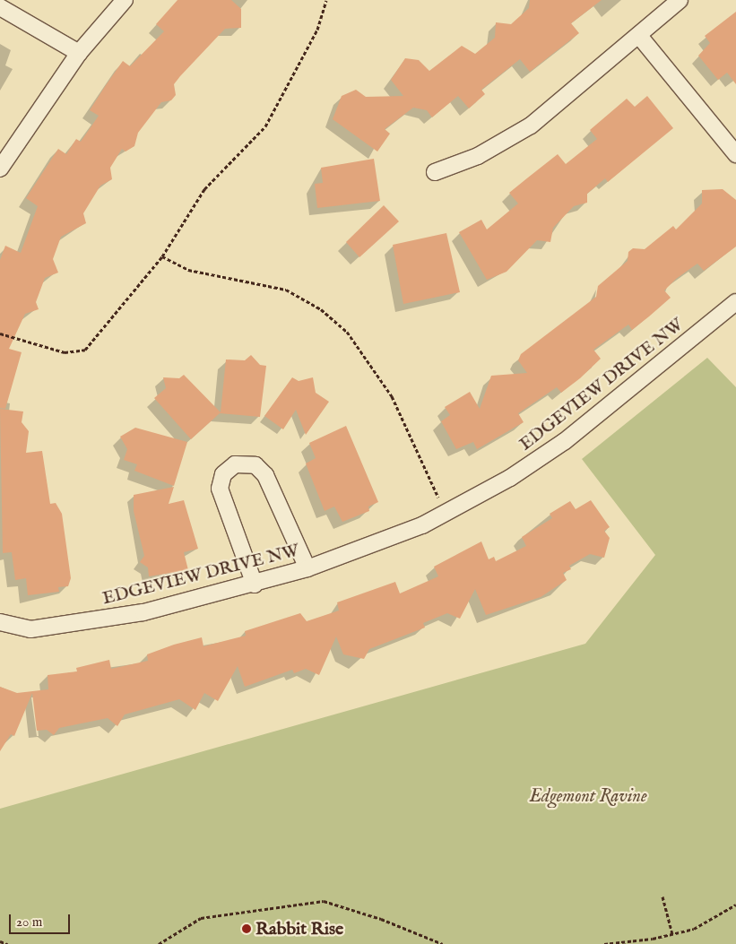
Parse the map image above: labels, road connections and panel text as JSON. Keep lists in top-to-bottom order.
{
  "streets": {
    "street": ["EDGEVIEW DRIVE NW"]
  },
  "parks": ["Edgemont Ravine"],
  "places": ["Rabbit Rise"],
  "scale_bar": "20 m"
}
